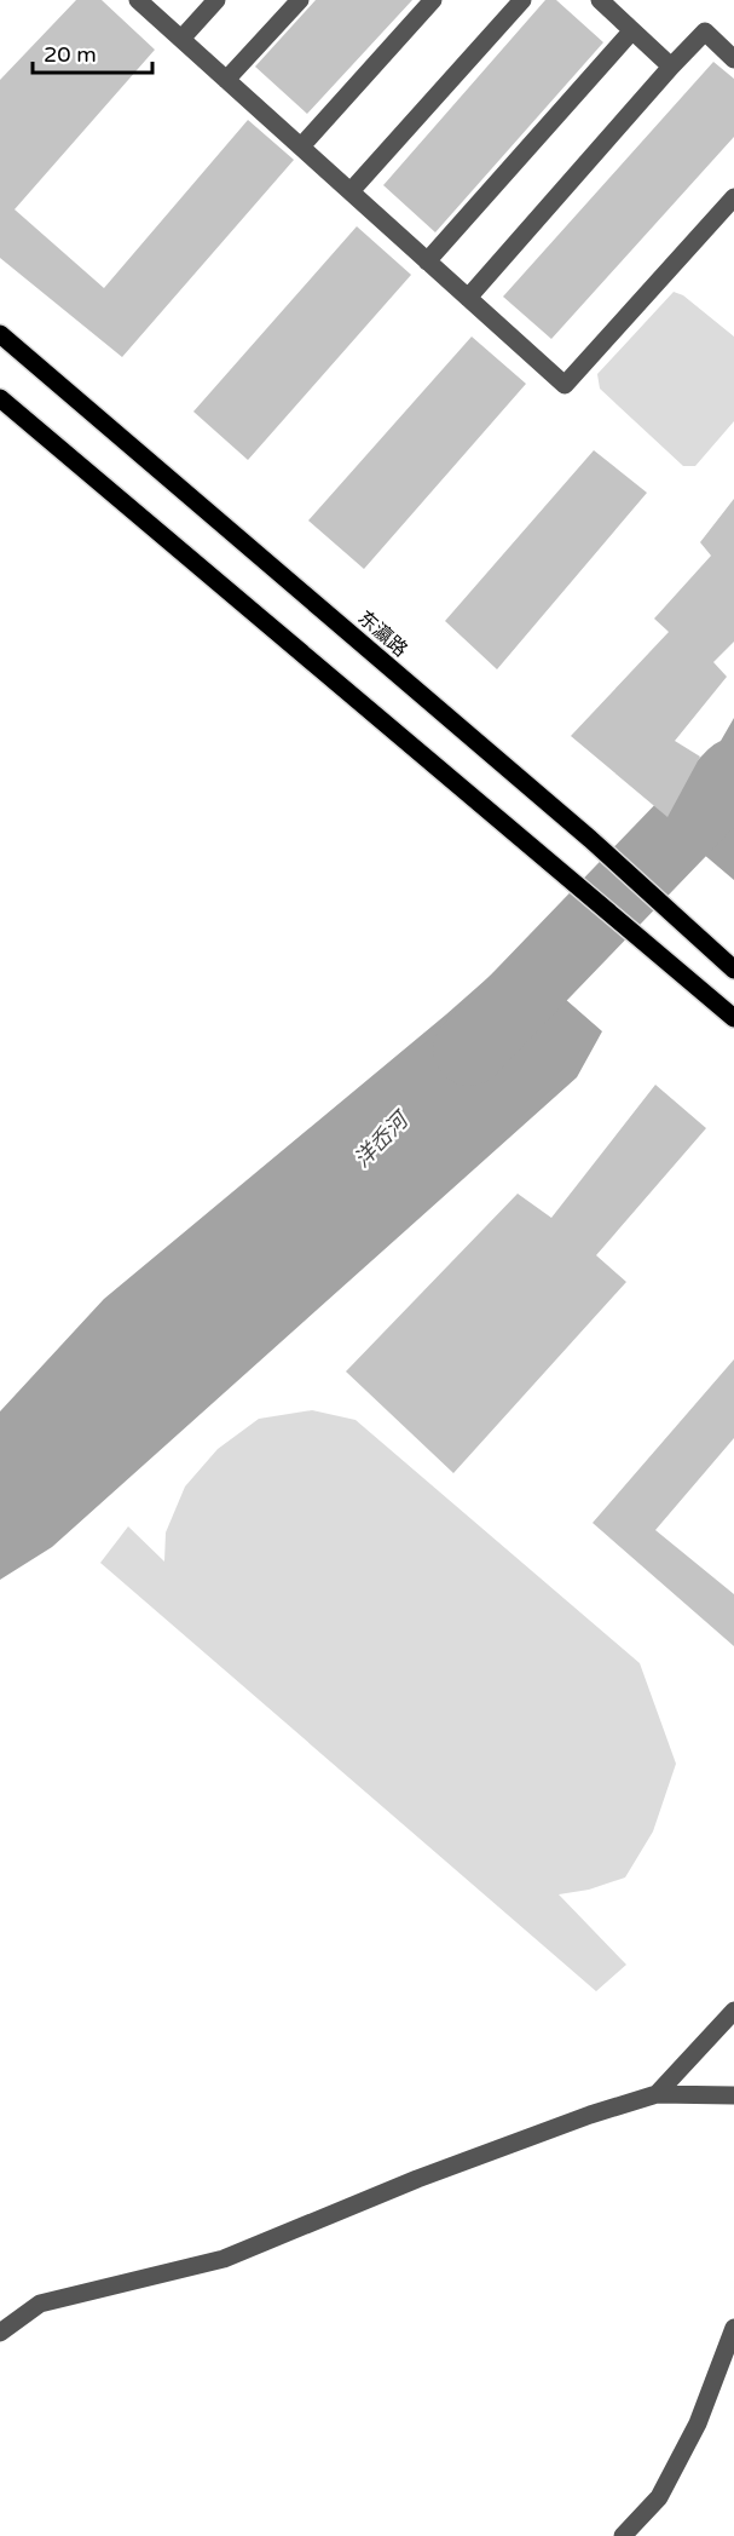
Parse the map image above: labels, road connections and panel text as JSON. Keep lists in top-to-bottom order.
{
  "streets": {
    "main road": ["东瀛路"]
  },
  "water": ["洋岙河"],
  "scale_bar": "20 m"
}
